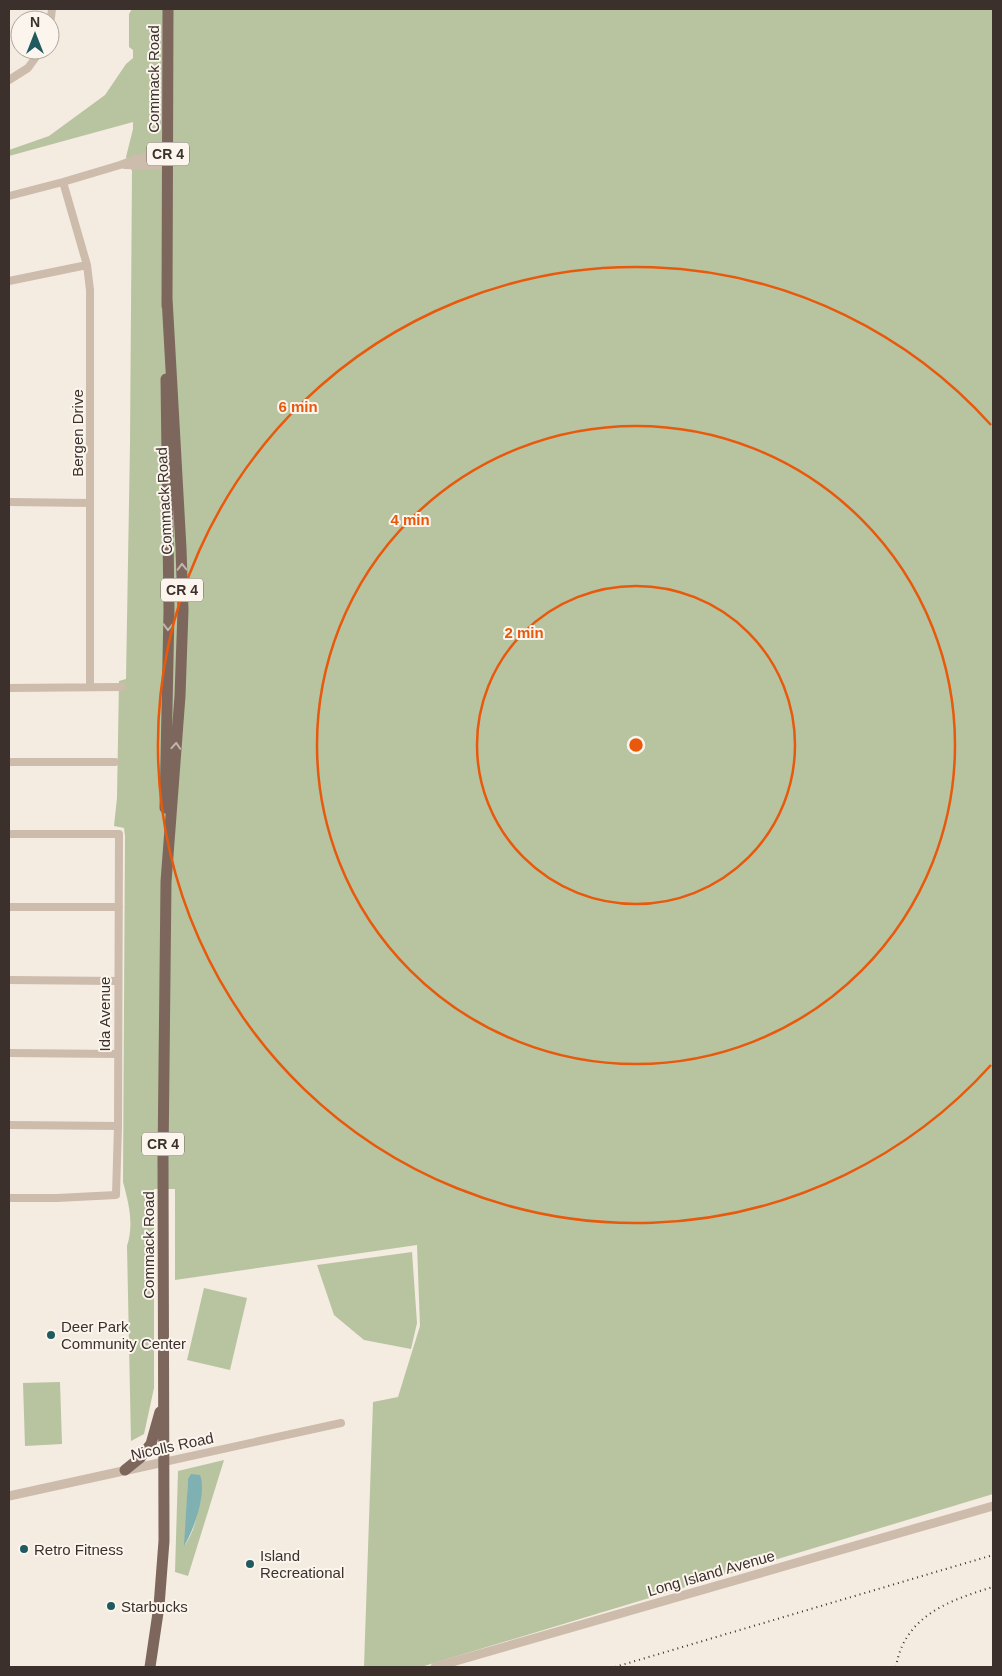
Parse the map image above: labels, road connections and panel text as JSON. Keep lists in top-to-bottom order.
{
  "streets": {
    "main road": ["Commack Road", "CR 4"],
    "street": [
      "Bergen Drive",
      "Ida Avenue",
      "Nicolls Road",
      "Long Island Avenue"
    ]
  },
  "crossings": [
    ["Commack Road", "Nicolls Road"]
  ],
  "places": [
    "Deer Park Community Center",
    "Retro Fitness",
    "Island Recreational",
    "Starbucks"
  ],
  "north": "top",
  "rings": ["6 min", "4 min", "2 min"]
}
